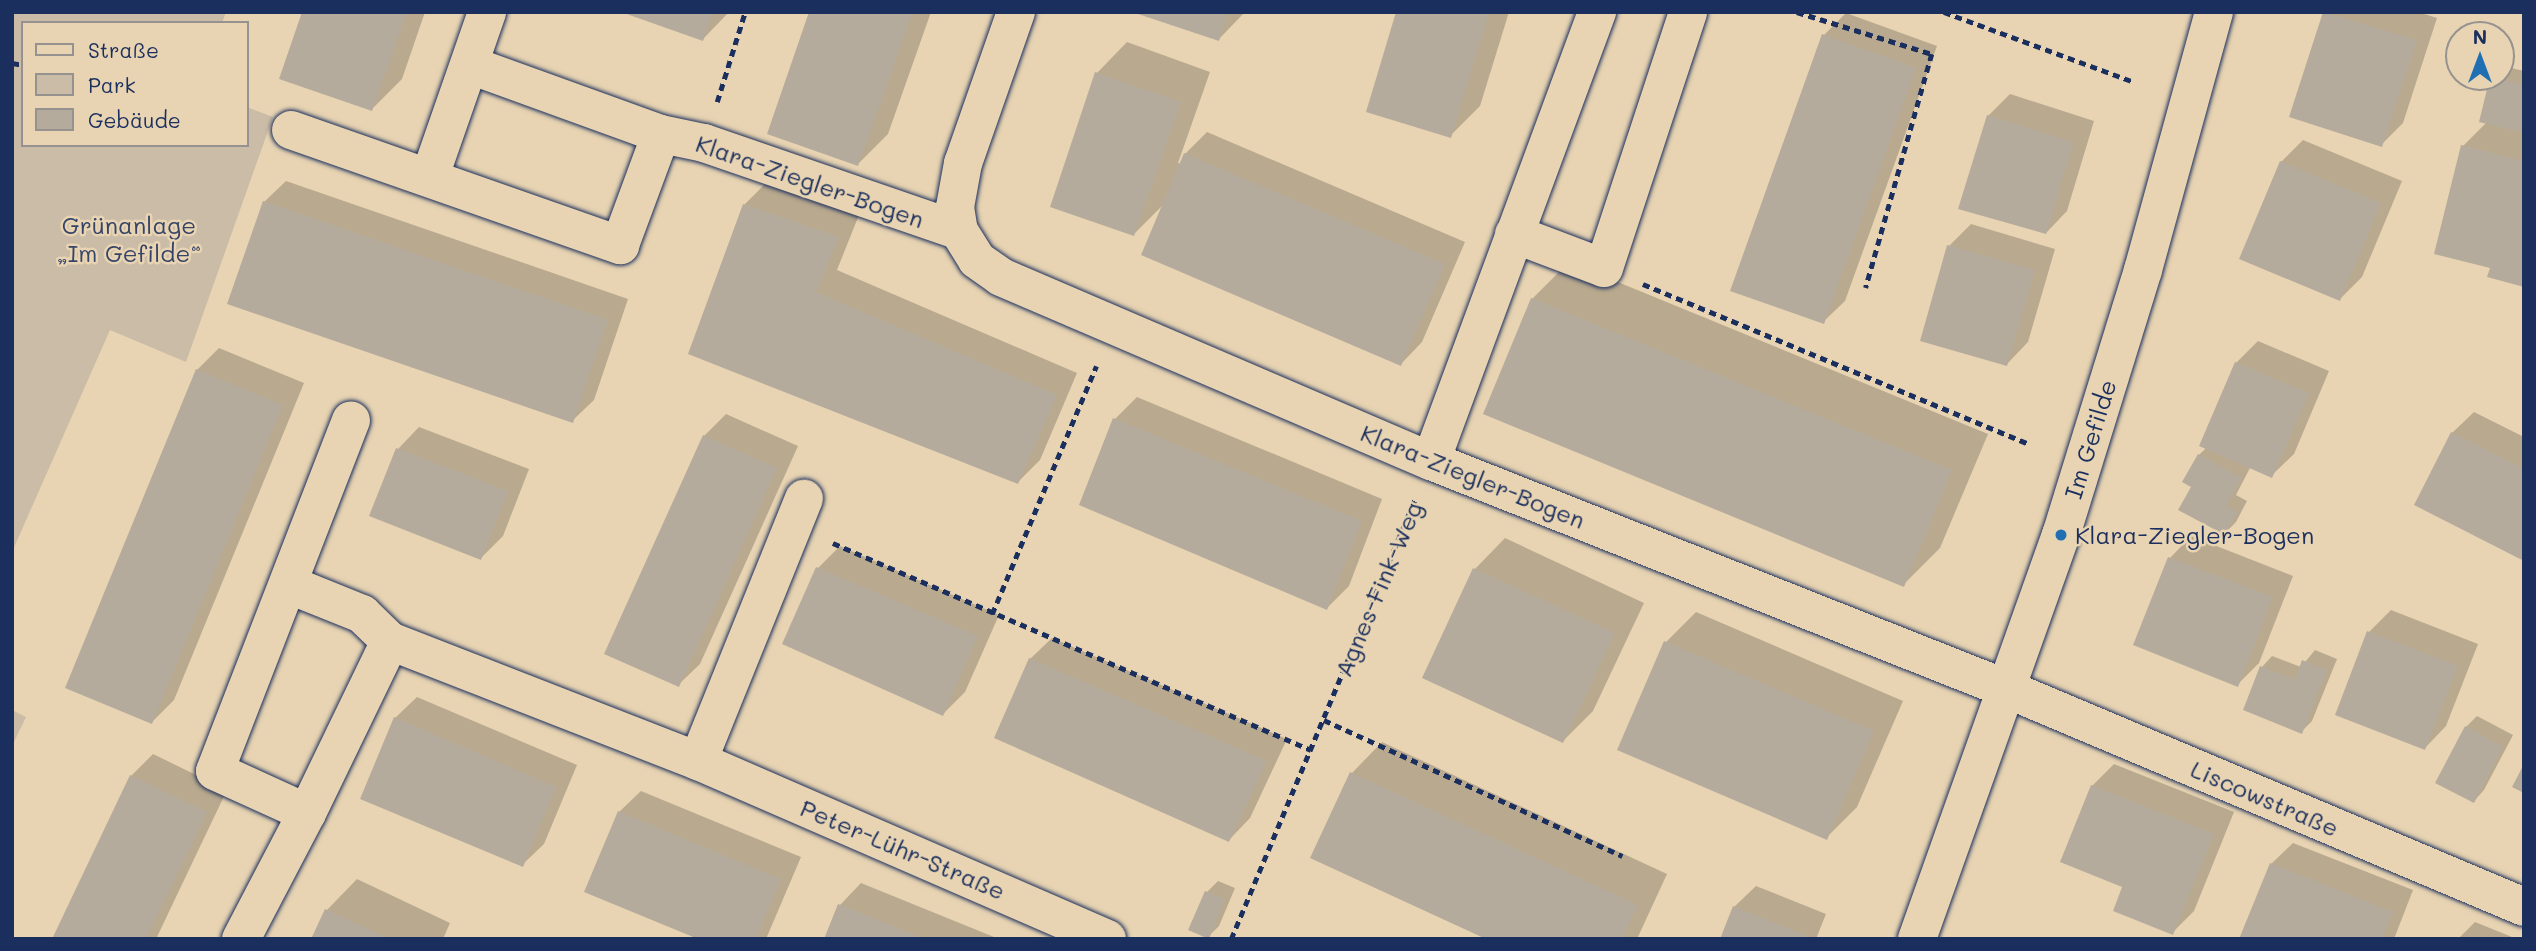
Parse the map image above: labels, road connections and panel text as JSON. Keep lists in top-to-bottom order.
{
  "streets": {
    "street": [
      "Klara-Ziegler-Bogen",
      "Im Gefilde",
      "Liscowstraße",
      "Peter-Lühr-Straße"
    ],
    "path": ["Agnes-Fink-Weg"]
  },
  "crossings": [
    ["Klara-Ziegler-Bogen", "Im Gefilde"],
    ["Klara-Ziegler-Bogen", "Agnes-Fink-Weg"],
    ["Klara-Ziegler-Bogen", "Liscowstraße"],
    ["Im Gefilde", "Liscowstraße"]
  ],
  "parks": ["Grünanlage „Im Gefilde“"],
  "places": ["Klara-Ziegler-Bogen"],
  "legend": ["Straße", "Park", "Gebäude"],
  "north": "top"
}
